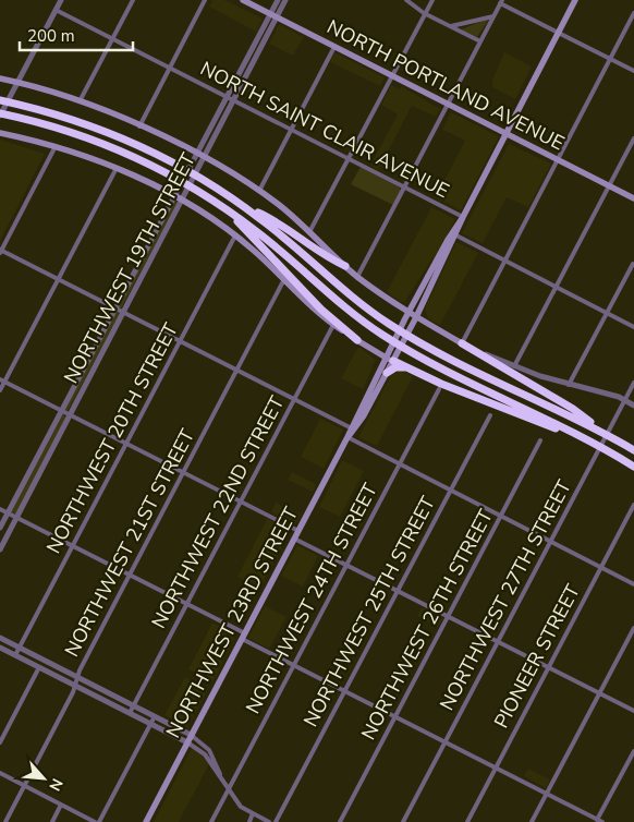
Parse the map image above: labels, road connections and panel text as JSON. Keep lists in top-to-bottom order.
{
  "streets": {
    "main road": ["NORTH PORTLAND AVENUE", "NORTHWEST 23RD STREET"],
    "street": [
      "NORTH SAINT CLAIR AVENUE",
      "NORTHWEST 19TH STREET",
      "NORTHWEST 20TH STREET",
      "NORTHWEST 22ND STREET",
      "NORTHWEST 21ST STREET",
      "NORTHWEST 27TH STREET",
      "NORTHWEST 24TH STREET",
      "NORTHWEST 25TH STREET",
      "NORTHWEST 26TH STREET",
      "PIONEER STREET"
    ]
  },
  "crossings": [
    ["NORTH PORTLAND AVENUE", "NORTHWEST 19TH STREET"],
    ["NORTH PORTLAND AVENUE", "NORTHWEST 23RD STREET"],
    ["NORTH SAINT CLAIR AVENUE", "NORTHWEST 19TH STREET"],
    ["NORTH SAINT CLAIR AVENUE", "NORTHWEST 23RD STREET"]
  ],
  "scale_bar": "200 m",
  "north": "bottom right"
}
